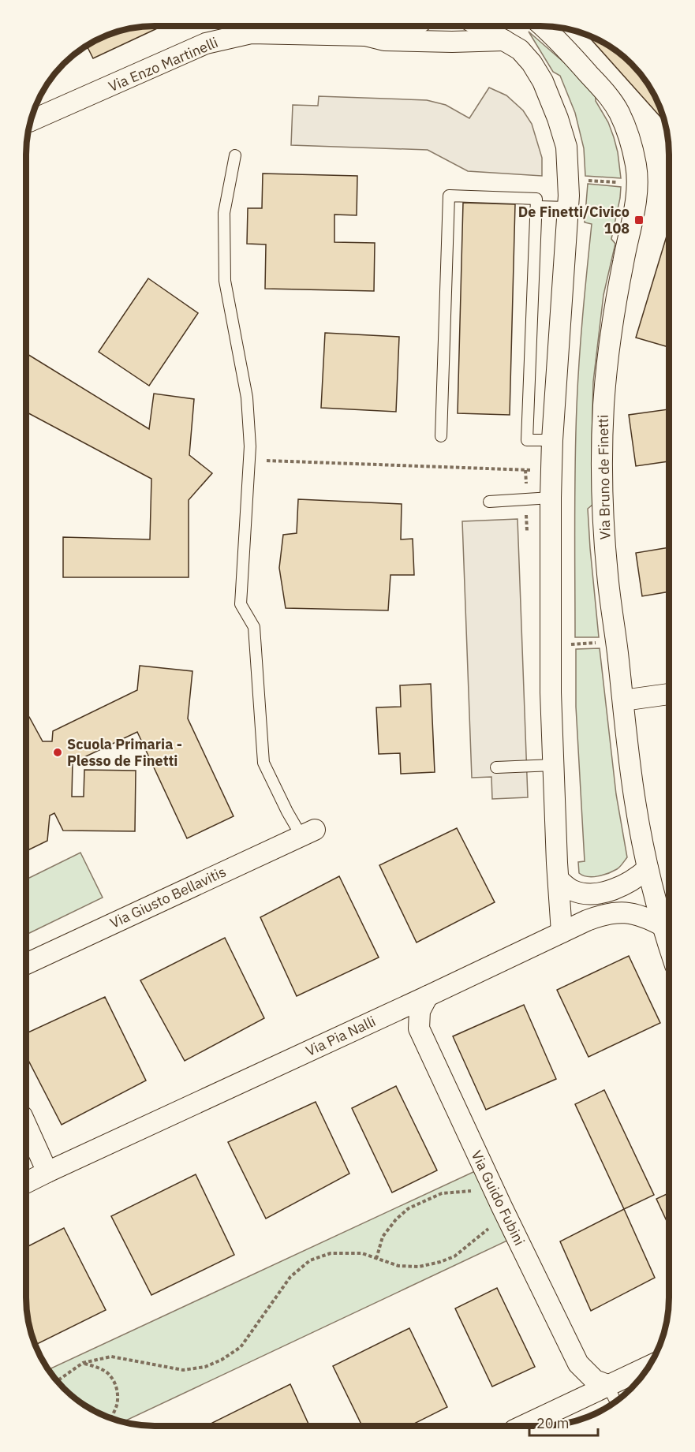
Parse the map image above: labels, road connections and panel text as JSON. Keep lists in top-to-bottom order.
{
  "streets": {
    "street": [
      "Via Enzo Martinelli",
      "Via Bruno de Finetti",
      "Via Giusto Bellavitis",
      "Via Pia Nalli",
      "Via Guido Fubini"
    ]
  },
  "crossings": [
    ["Via Bruno de Finetti", "Via Pia Nalli"],
    ["Via Pia Nalli", "Via Guido Fubini"]
  ],
  "places": {
    "transit": ["De Finetti/Civico 108"],
    "other": ["Scuola Primaria - Plesso de Finetti"]
  },
  "scale_bar": "20 m"
}
